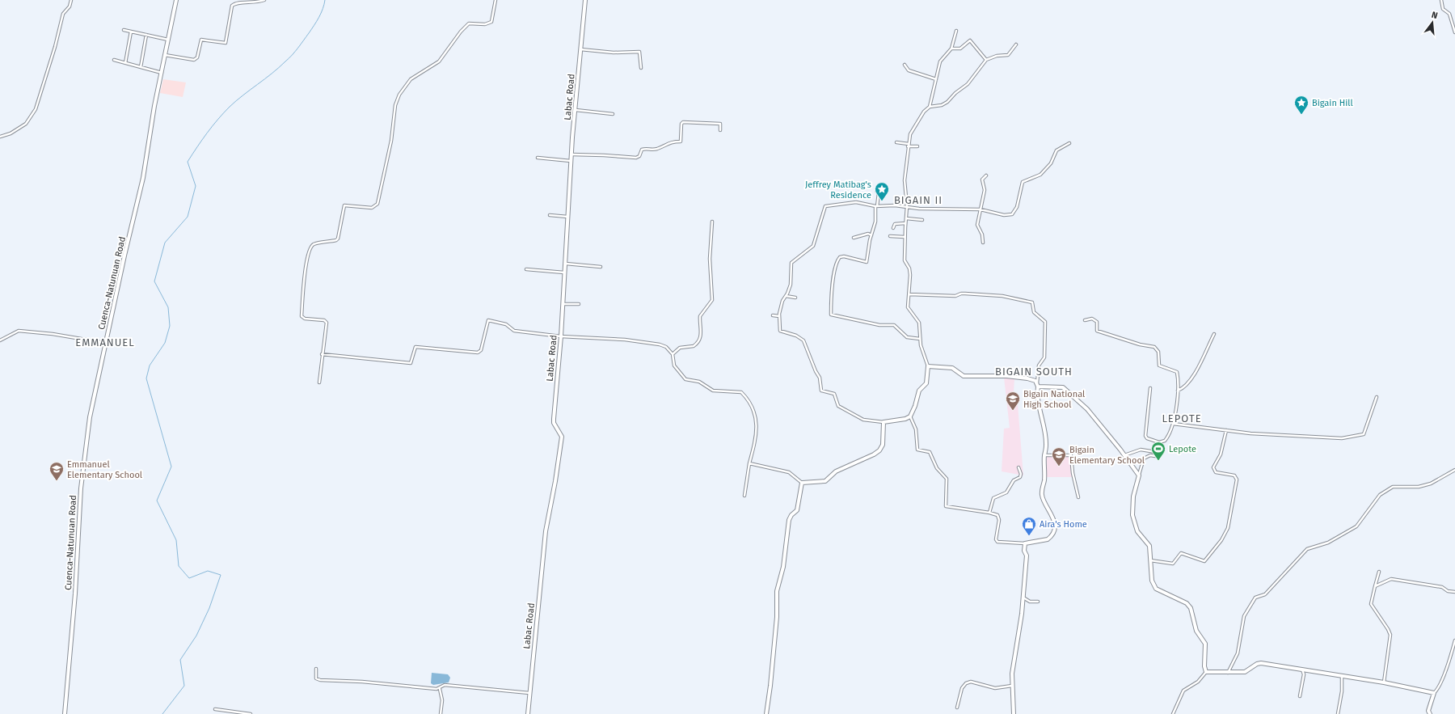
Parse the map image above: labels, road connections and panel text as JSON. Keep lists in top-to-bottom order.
{
  "streets": {
    "street": ["Labac Road", "Cuenca-Natunuan Road"]
  },
  "districts": [
    "BIGAIN II",
    "EMMANUEL",
    "BIGAIN SOUTH",
    "LEPOTE"
  ],
  "places": {
    "place": ["Bigain Hill", "Jeffrey Matibag's Residence"],
    "school or university": ["Bigain National High School", "Bigain Elementary School", "Emmanuel Elementary School"],
    "sports": ["Lepote"],
    "shop": ["Aira's Home"]
  },
  "north": "top"
}
